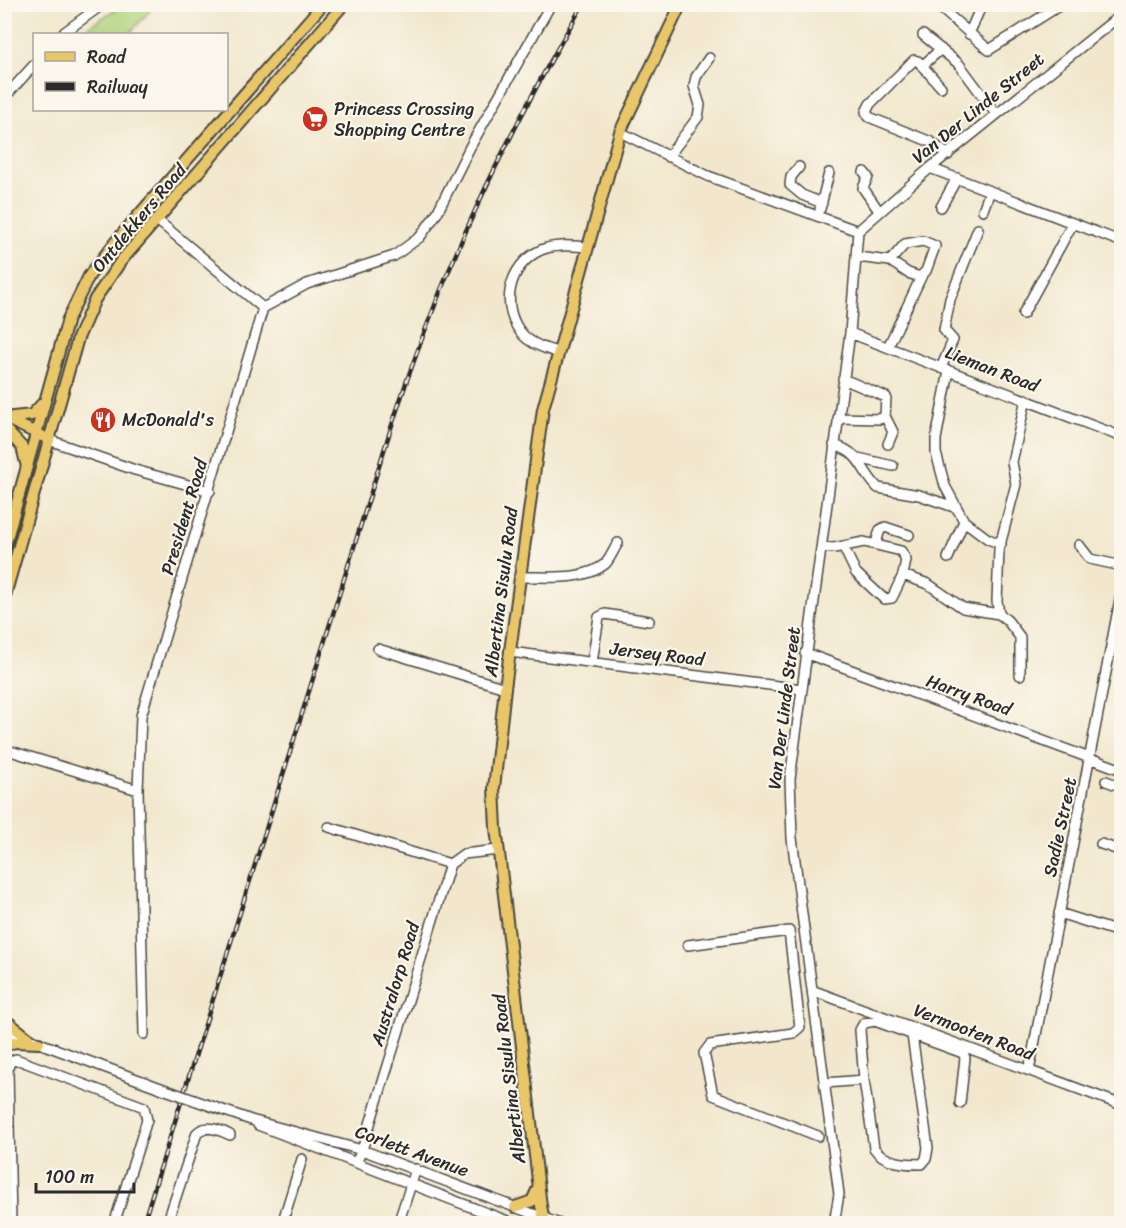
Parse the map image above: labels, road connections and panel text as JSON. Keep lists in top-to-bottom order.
{
  "streets": {
    "main road": ["Ontdekkers Road", "Albertina Sisulu Road"],
    "street": [
      "Van Der Linde Street",
      "Lieman Road",
      "President Road",
      "Jersey Road",
      "Harry Road",
      "Sadie Street",
      "Australorp Road",
      "Vermooten Road",
      "Corlett Avenue"
    ]
  },
  "crossings": [
    ["Van Der Linde Street", "Lieman Road"],
    ["Van Der Linde Street", "Jersey Road"],
    ["Van Der Linde Street", "Harry Road"],
    ["Van Der Linde Street", "Vermooten Road"],
    ["Albertina Sisulu Road", "Jersey Road"],
    ["Albertina Sisulu Road", "Corlett Avenue"],
    ["Harry Road", "Sadie Street"],
    ["Sadie Street", "Vermooten Road"],
    ["Australorp Road", "Corlett Avenue"]
  ],
  "places": {
    "supermarket": ["Princess Crossing Shopping Centre"],
    "restaurant": ["McDonald's"]
  },
  "legend": ["Road", "Railway"],
  "scale_bar": "100 m"
}
